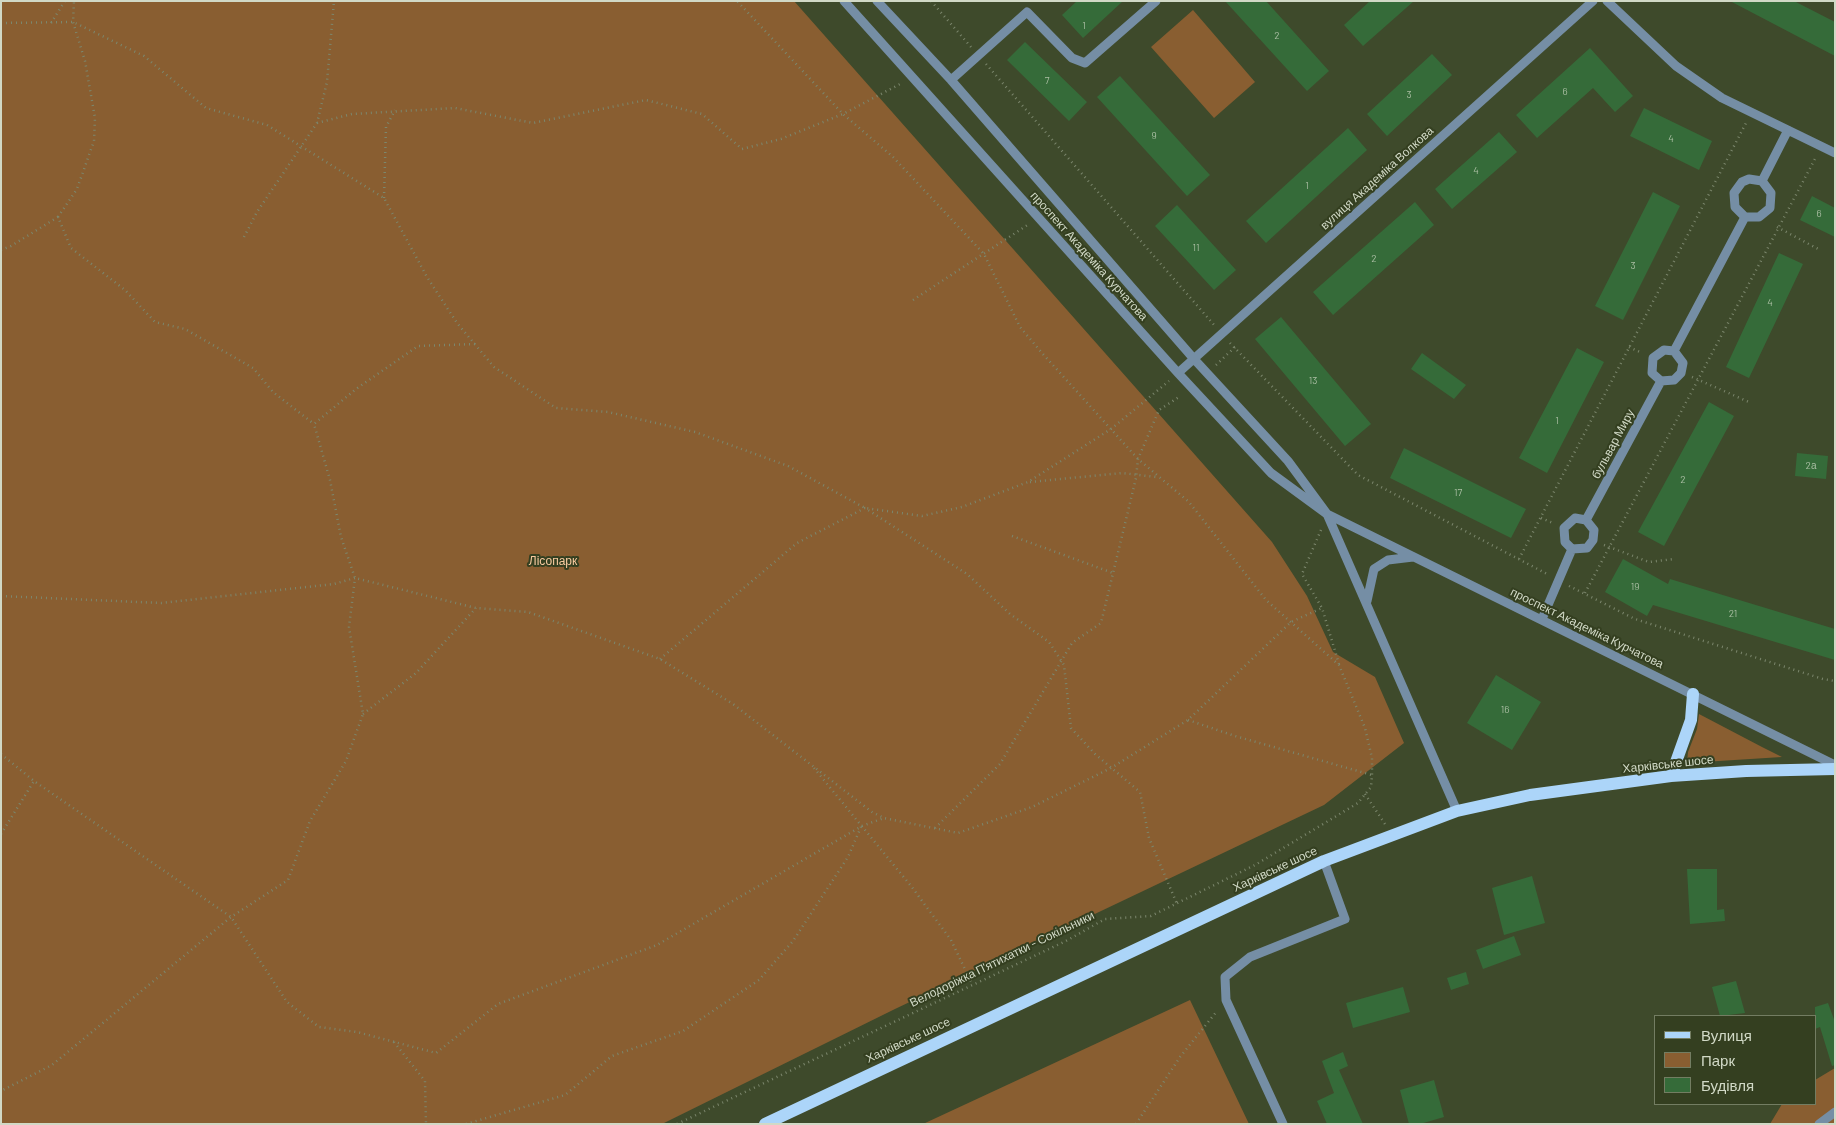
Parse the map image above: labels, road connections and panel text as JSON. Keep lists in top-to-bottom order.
{
  "streets": {
    "main road": ["Харківське шосе"],
    "street": ["вулиця Академіка Волкова", "проспект Академіка Курчатова", "бульвар Миру"],
    "path": ["Велодоріжка П'ятихатки - Сокільники"]
  },
  "crossings": [
    ["вулиця Академіка Волкова", "проспект Академіка Курчатова"]
  ],
  "parks": ["Лісопарк"],
  "house_numbers": [
    "1",
    "2",
    "7",
    "6",
    "3",
    "9",
    "4",
    "4",
    "1",
    "6",
    "11",
    "2",
    "3",
    "4",
    "13",
    "1",
    "2а",
    "2",
    "17",
    "19",
    "21",
    "16"
  ],
  "legend": ["Вулиця", "Парк", "Будівля"]
}
